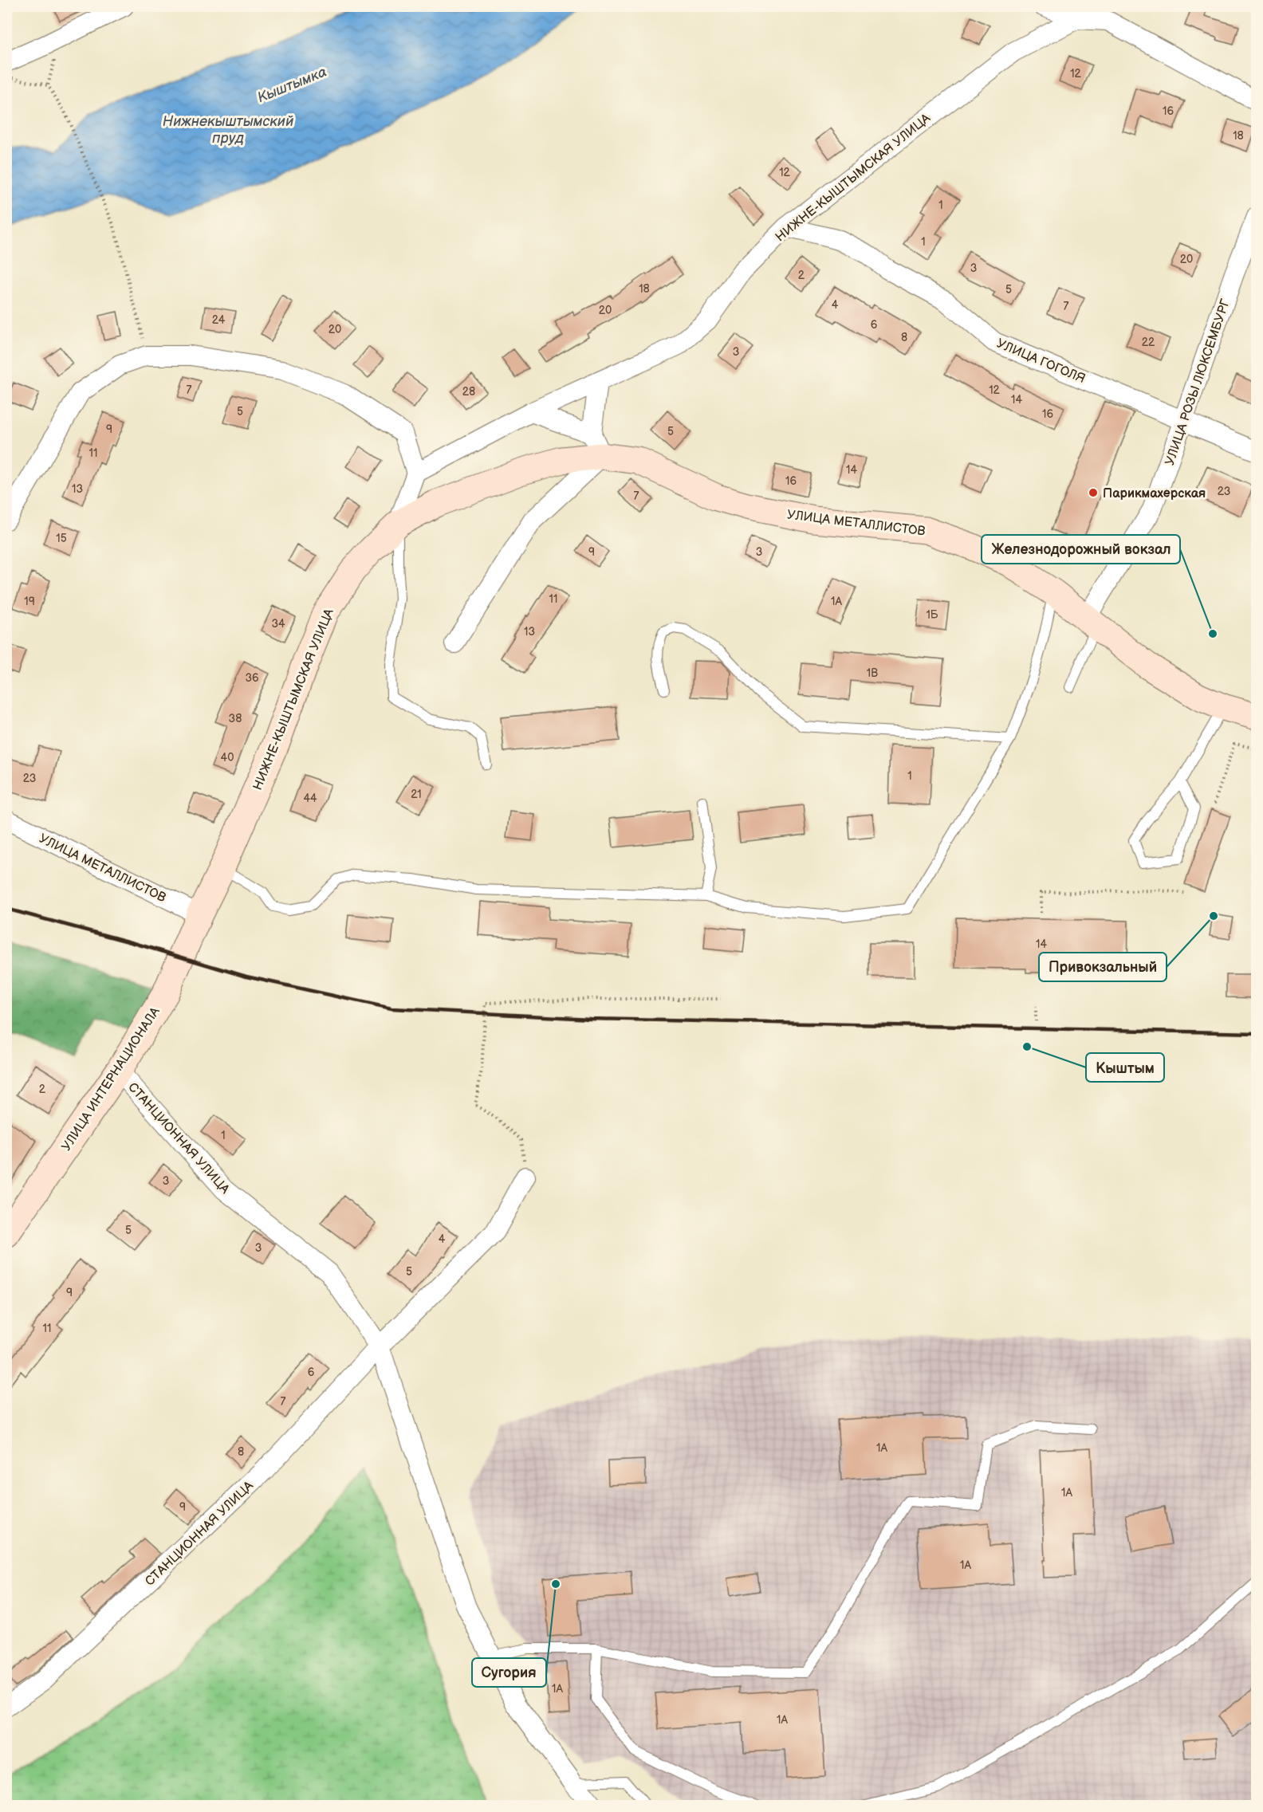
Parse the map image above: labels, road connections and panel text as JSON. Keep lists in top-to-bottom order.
{
  "streets": {
    "main road": ["НИЖНЕ-КЫШТЫМСКАЯ УЛИЦА", "УЛИЦА МЕТАЛЛИСТОВ", "УЛИЦА ИНТЕРНАЦИОНАЛА"],
    "street": ["УЛИЦА ГОГОЛЯ", "УЛИЦА РОЗЫ ЛЮКСЕМБУРГ", "СТАНЦИОННАЯ УЛИЦА"]
  },
  "crossings": [
    ["НИЖНЕ-КЫШТЫМСКАЯ УЛИЦА", "УЛИЦА ГОГОЛЯ"],
    ["НИЖНЕ-КЫШТЫМСКАЯ УЛИЦА", "УЛИЦА МЕТАЛЛИСТОВ"],
    ["НИЖНЕ-КЫШТЫМСКАЯ УЛИЦА", "УЛИЦА ИНТЕРНАЦИОНАЛА"],
    ["УЛИЦА ГОГОЛЯ", "УЛИЦА РОЗЫ ЛЮКСЕМБУРГ"],
    ["УЛИЦА РОЗЫ ЛЮКСЕМБУРГ", "УЛИЦА МЕТАЛЛИСТОВ"],
    ["УЛИЦА МЕТАЛЛИСТОВ", "УЛИЦА ИНТЕРНАЦИОНАЛА"],
    ["УЛИЦА ИНТЕРНАЦИОНАЛА", "СТАНЦИОННАЯ УЛИЦА"]
  ],
  "water": ["Кыштымка", "Нижнекыштымский пруд"],
  "places": [
    "Парикмахерская",
    "Железнодорожный вокзал",
    "Привокзальный",
    "Кыштым",
    "Сугория"
  ],
  "house_numbers": [
    "12",
    "16",
    "18",
    "12",
    "1",
    "1",
    "20",
    "3",
    "2",
    "18",
    "5",
    "4",
    "7",
    "20",
    "24",
    "6",
    "20",
    "8",
    "22",
    "3",
    "7",
    "12",
    "28",
    "14",
    "5",
    "16",
    "9",
    "5",
    "11",
    "14",
    "16",
    "13",
    "23",
    "7",
    "15",
    "9",
    "3",
    "11",
    "19",
    "1А",
    "1Б",
    "34",
    "13",
    "1В",
    "36",
    "38",
    "40",
    "1",
    "23",
    "21",
    "44",
    "14",
    "2",
    "1",
    "3",
    "5",
    "4",
    "3",
    "5",
    "9",
    "11",
    "6",
    "7",
    "1А",
    "8",
    "1А",
    "9",
    "1А",
    "1А",
    "1А"
  ]
}
